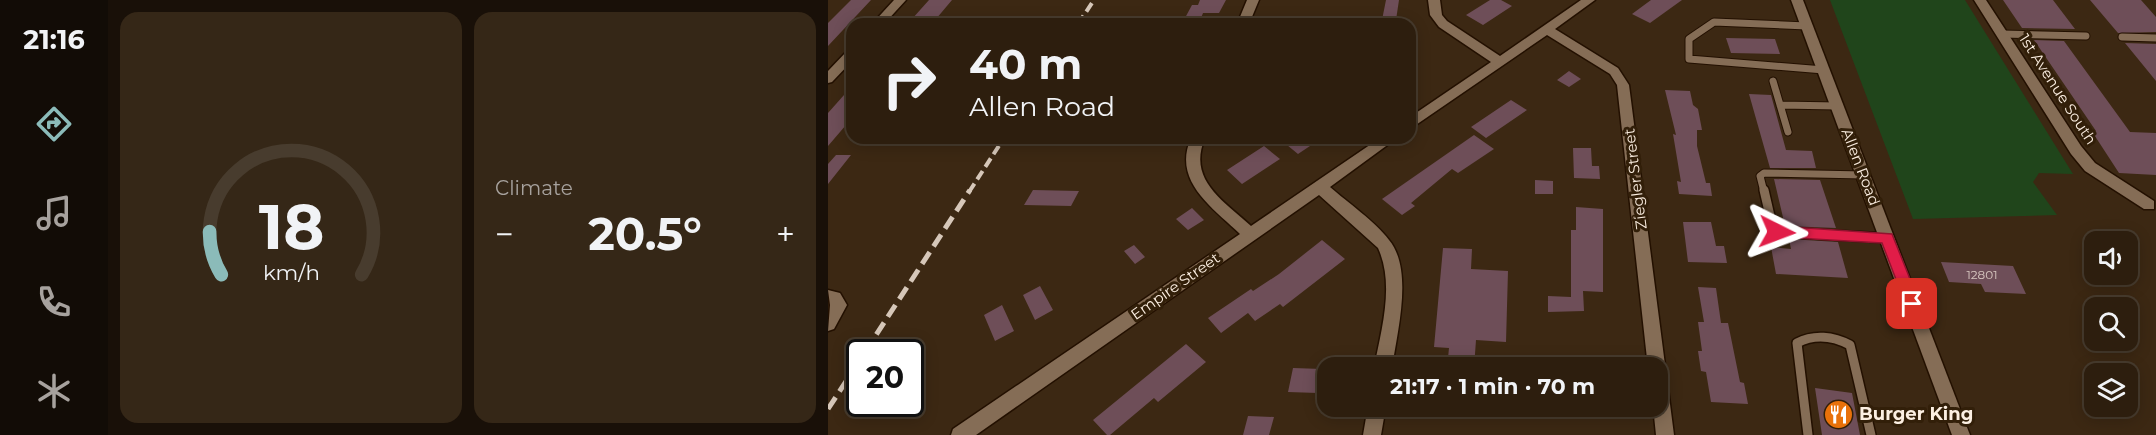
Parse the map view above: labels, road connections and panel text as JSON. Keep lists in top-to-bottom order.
{
  "streets": {
    "street": [
      "1st Avenue South",
      "Allen Road",
      "Ziegler Street",
      "Empire Street"
    ]
  },
  "places": {
    "restaurant": ["Burger King"]
  },
  "house_numbers": ["12801"],
  "page": {
    "tabs": "21:16",
    "tile": "Climate",
    "turn": ["40 m", "Allen Road"],
    "heat": ["−", "20.5°", "+"],
    "limit": "20",
    "trip": "21:17 · 1 min · 70 m",
    "gauge": ["18", "km/h"]
  }
}
